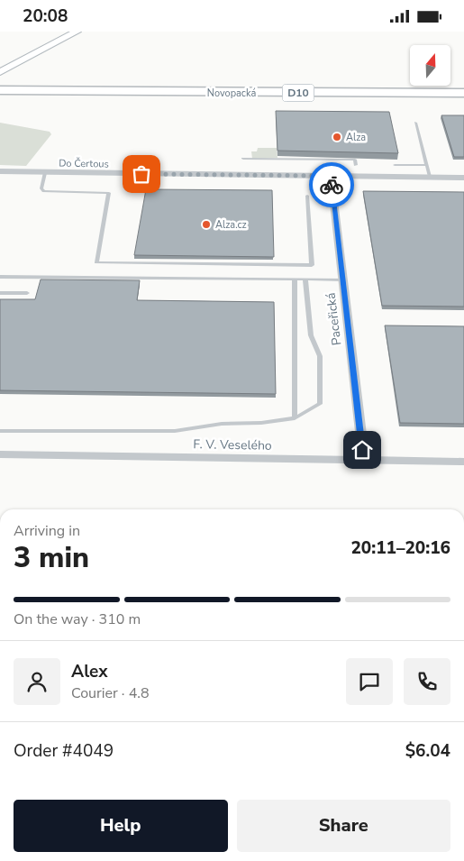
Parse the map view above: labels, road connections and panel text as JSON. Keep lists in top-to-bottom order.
{
  "streets": {
    "highway": ["Novopacká", "D10"],
    "street": ["Do Čertous", "Paceřická", "F. V. Veselého"]
  },
  "crossings": [
    ["Do Čertous", "Paceřická"],
    ["Paceřická", "F. V. Veselého"]
  ],
  "places": ["Alza", "Alza.cz"],
  "north": "top",
  "page": {
    "status": "20:08",
    "heading": ["3 min", "Arriving in", "20:11–20:16"],
    "panel": [
      "Alex",
      "Courier · 4.8",
      "Order #4049",
      "$6.04"
    ],
    "bar": "On the way · 310 m",
    "buttons": ["Help", "Share"]
  }
}
